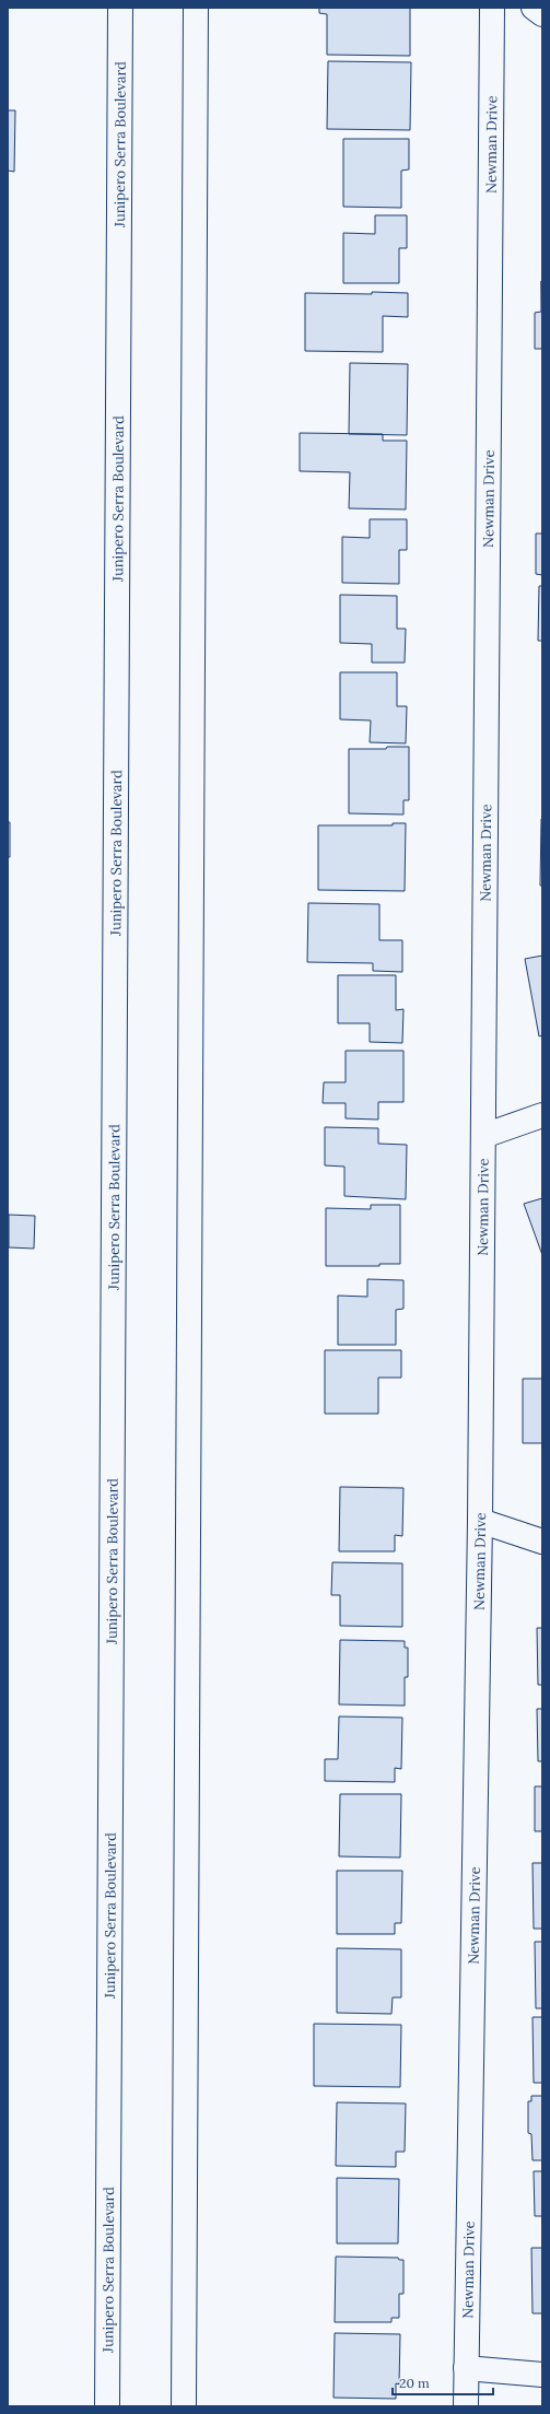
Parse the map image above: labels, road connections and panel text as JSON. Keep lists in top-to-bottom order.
{
  "streets": {
    "main road": ["Junipero Serra Boulevard", "Newman Drive"]
  },
  "scale_bar": "20 m"
}
